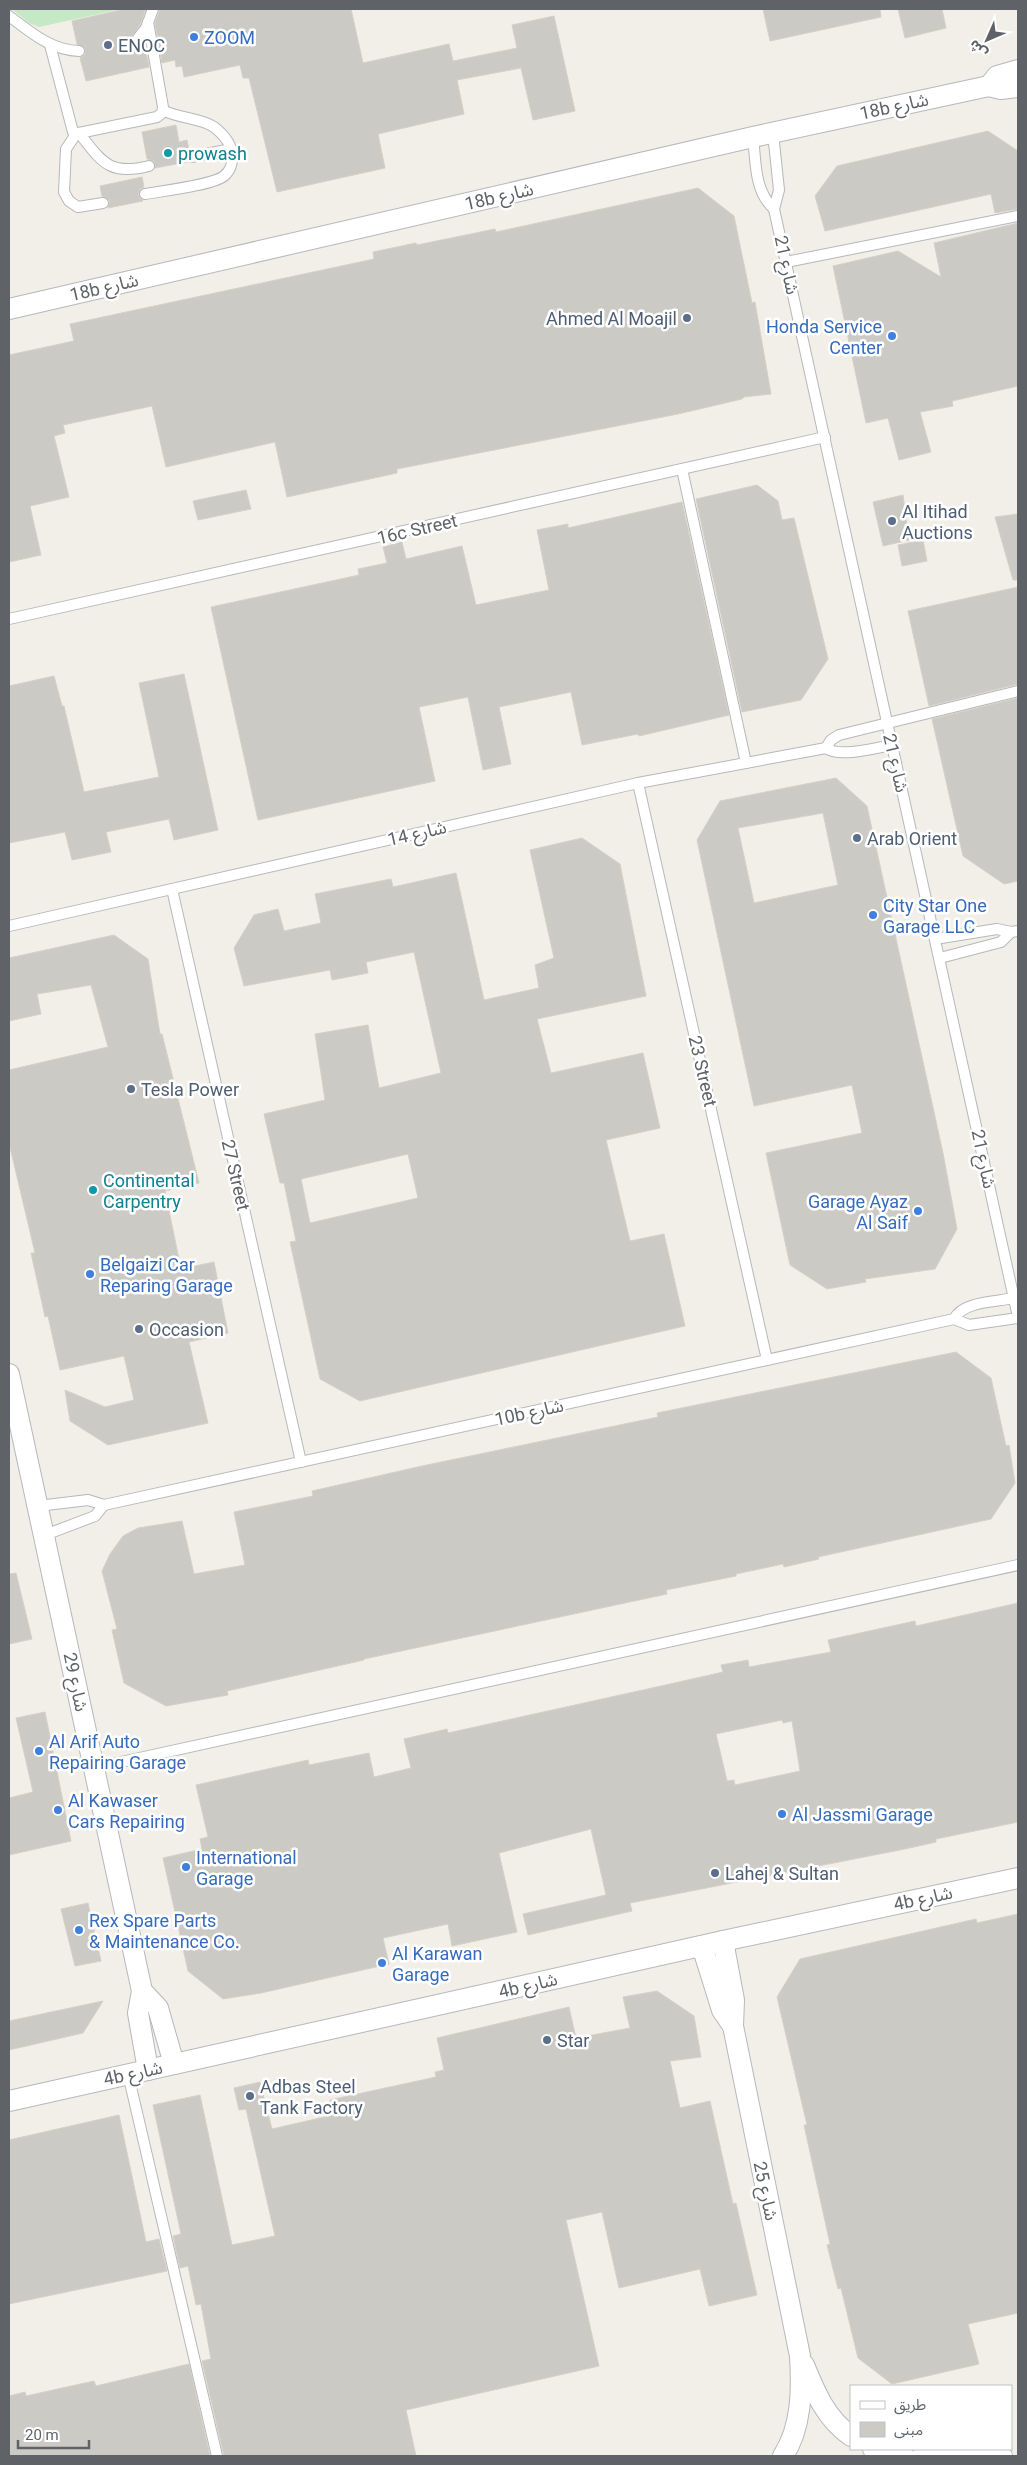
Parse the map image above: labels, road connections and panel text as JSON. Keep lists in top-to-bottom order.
{
  "streets": {
    "street": [
      "18b شارع",
      "شارع 29",
      "4b شارع",
      "شارع 25"
    ],
    "lane": [
      "شارع 21",
      "16c Street",
      "شارع 14",
      "23 Street",
      "27 Street",
      "10b شارع"
    ]
  },
  "crossings": [
    ["18b شارع", "شارع 21"],
    ["شارع 21", "16c Street"],
    ["شارع 21", "شارع 14"],
    ["شارع 21", "10b شارع"],
    ["شارع 14", "23 Street"],
    ["شارع 14", "27 Street"],
    ["23 Street", "10b شارع"],
    ["27 Street", "10b شارع"],
    ["10b شارع", "شارع 29"],
    ["شارع 29", "4b شارع"],
    ["4b شارع", "شارع 25"]
  ],
  "places": [
    "ZOOM",
    "ENOC",
    "prowash",
    "Ahmed Al Moajil",
    "Honda Service Center",
    "Al Itihad Auctions",
    "Arab Orient",
    "City Star One Garage LLC",
    "Tesla Power",
    "Continental Carpentry",
    "Garage Ayaz Al Saif",
    "Belgaizi Car Reparing Garage",
    "Occasion",
    "Al Arif Auto Repairing Garage",
    "Al Kawaser Cars Repairing",
    "Al Jassmi Garage",
    "International Garage",
    "Lahej & Sultan",
    "Rex Spare Parts & Maintenance Co.",
    "Al Karawan Garage",
    "Star",
    "Adbas Steel Tank Factory"
  ],
  "legend": ["طريق", "مبنى"],
  "scale_bar": "20 m",
  "north": "bottom left"
}
